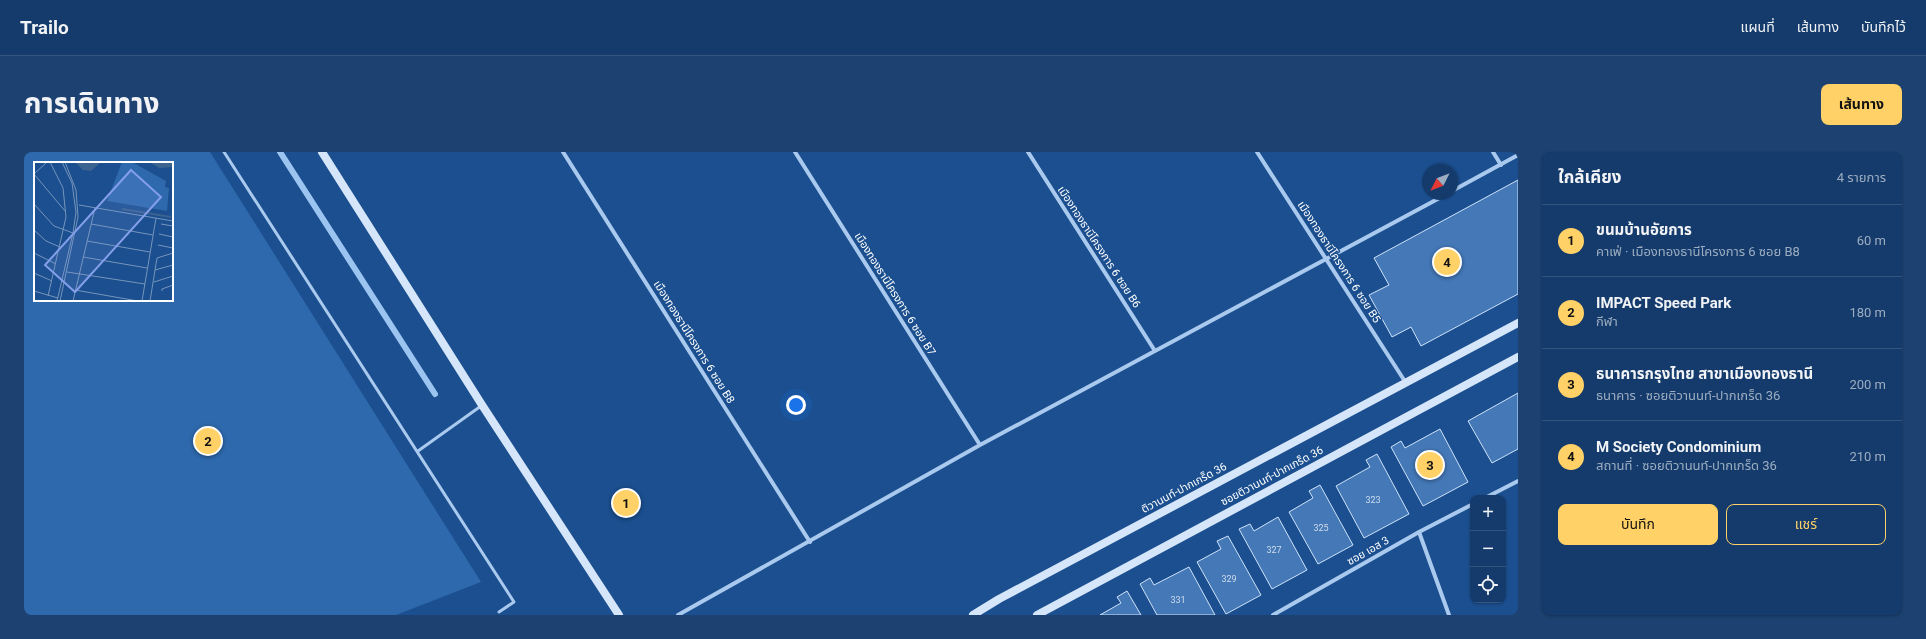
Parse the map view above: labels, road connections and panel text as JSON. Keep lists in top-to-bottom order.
{
  "streets": {
    "street": [
      "เมืองทองธานีโครงการ 6 ซอย B6",
      "เมืองทองธานีโครงการ 6 ซอย B5",
      "เมืองทองธานีโครงการ 6 ซอย B7",
      "เมืองทองธานีโครงการ 6 ซอย B8",
      "ซอยติวานนท์-ปากเกร็ด 36",
      "ติวานนท์-ปากเกร็ด 36",
      "ซอย เอส 3"
    ]
  },
  "crossings": [
    ["เมืองทองธานีโครงการ 6 ซอย B5", "ติวานนท์-ปากเกร็ด 36"]
  ],
  "house_numbers": [
    "323",
    "325",
    "327",
    "329",
    "331"
  ],
  "north": "bottom left",
  "page": {
    "header": "Trailo",
    "nav": ["แผนที่", "เส้นทาง", "บันทึกไว้"],
    "title": "การเดินทาง",
    "buttons": [
      "เส้นทาง",
      ["บันทึก", "แชร์"]
    ],
    "heading": ["ใกล้เคียง", "4 รายการ"],
    "list": [
      {
        "mark": "1",
        "name": "ขนมบ้านอัยการ",
        "note": "คาเฟ่ · เมืองทองธานีโครงการ 6 ซอย B8",
        "value": "60 m"
      },
      {
        "mark": "2",
        "name": "IMPACT Speed Park",
        "note": "กีฬา",
        "value": "180 m"
      },
      {
        "mark": "3",
        "name": "ธนาคารกรุงไทย สาขาเมืองทองธานี",
        "note": "ธนาคาร · ซอยติวานนท์-ปากเกร็ด 36",
        "value": "200 m"
      },
      {
        "mark": "4",
        "name": "M Society Condominium",
        "note": "สถานที่ · ซอยติวานนท์-ปากเกร็ด 36",
        "value": "210 m"
      }
    ],
    "pins": [
      "4",
      "2",
      "3",
      "1"
    ],
    "map_buttons": ["+", "−"]
  }
}
